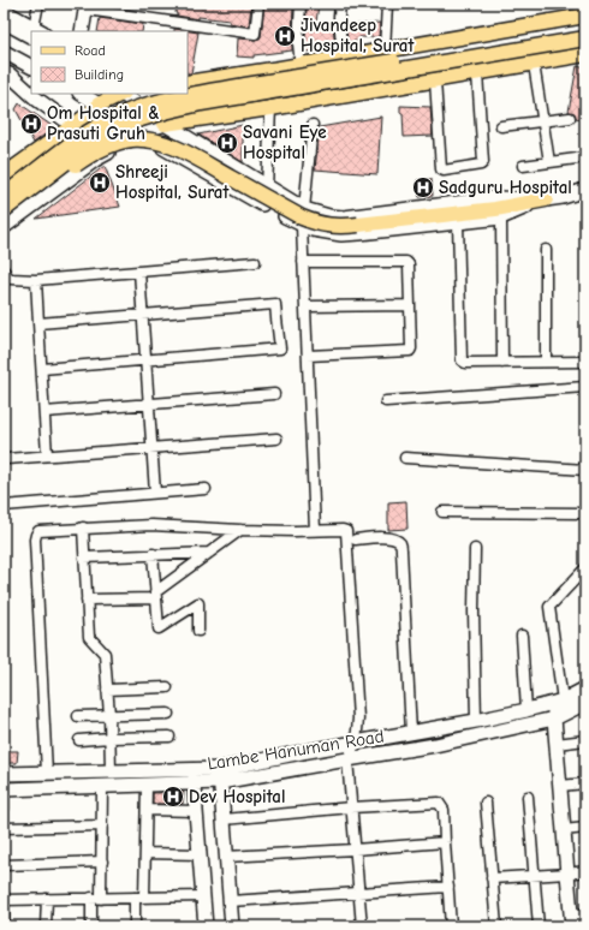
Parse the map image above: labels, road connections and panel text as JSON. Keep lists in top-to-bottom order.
{
  "streets": {
    "main road": ["Lambe Hanuman Road"]
  },
  "places": {
    "hospital": [
      "Jivandeep Hospital, Surat",
      "Om Hospital & Prasuti Gruh",
      "Savani Eye Hospital",
      "Shreeji Hospital, Surat",
      "Sadguru Hospital",
      "Dev Hospital"
    ]
  },
  "legend": ["Road", "Building"]
}
